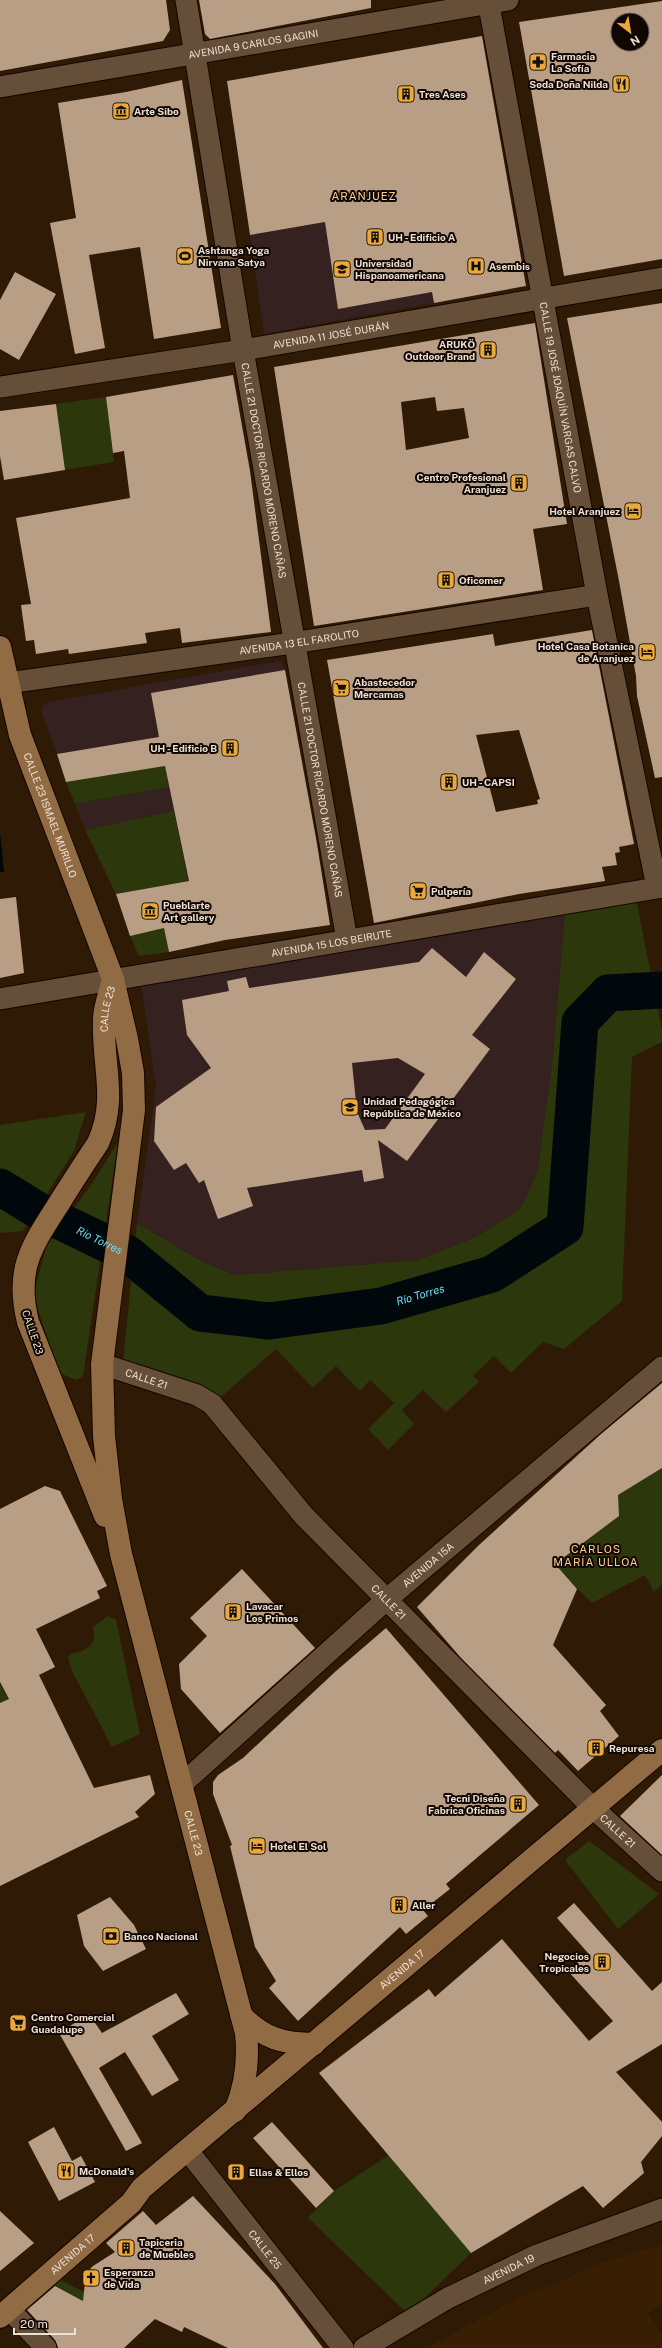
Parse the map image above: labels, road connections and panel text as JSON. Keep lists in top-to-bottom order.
{
  "streets": {
    "main road": ["CALLE 23 ISMAEL MURILLO", "CALLE 23", "AVENIDA 17"],
    "street": [
      "AVENIDA 9 CARLOS GAGINI",
      "AVENIDA 11 JOSÉ DURÁN",
      "CALLE 19 JOSÉ JOAQUÍN VARGAS CALVO",
      "CALLE 21 DOCTOR RICARDO MORENO CAÑAS",
      "AVENIDA 13 EL FAROLITO",
      "AVENIDA 15 LOS BEIRUTE",
      "CALLE 21",
      "AVENIDA 15A",
      "CALLE 25",
      "AVENIDA 19"
    ]
  },
  "crossings": [
    ["AVENIDA 9 CARLOS GAGINI", "CALLE 19 JOSÉ JOAQUÍN VARGAS CALVO"],
    ["AVENIDA 9 CARLOS GAGINI", "CALLE 21 DOCTOR RICARDO MORENO CAÑAS"],
    ["AVENIDA 11 JOSÉ DURÁN", "CALLE 19 JOSÉ JOAQUÍN VARGAS CALVO"],
    ["AVENIDA 11 JOSÉ DURÁN", "CALLE 21 DOCTOR RICARDO MORENO CAÑAS"],
    ["CALLE 19 JOSÉ JOAQUÍN VARGAS CALVO", "AVENIDA 13 EL FAROLITO"],
    ["CALLE 19 JOSÉ JOAQUÍN VARGAS CALVO", "AVENIDA 15 LOS BEIRUTE"],
    ["CALLE 21 DOCTOR RICARDO MORENO CAÑAS", "AVENIDA 13 EL FAROLITO"],
    ["CALLE 21 DOCTOR RICARDO MORENO CAÑAS", "AVENIDA 15 LOS BEIRUTE"],
    ["AVENIDA 13 EL FAROLITO", "CALLE 23 ISMAEL MURILLO"],
    ["CALLE 23 ISMAEL MURILLO", "AVENIDA 15 LOS BEIRUTE"],
    ["CALLE 23 ISMAEL MURILLO", "CALLE 23"],
    ["AVENIDA 15 LOS BEIRUTE", "CALLE 23"],
    ["CALLE 23", "CALLE 21"],
    ["CALLE 23", "AVENIDA 15A"],
    ["CALLE 23", "AVENIDA 17"],
    ["CALLE 21", "AVENIDA 15A"],
    ["CALLE 21", "AVENIDA 17"],
    ["AVENIDA 17", "CALLE 25"]
  ],
  "districts": ["ARANJUEZ", "CARLOS MARÍA ULLOA"],
  "water": ["Río Torres"],
  "places": {
    "pharmacy": ["Farmacia La Sofía"],
    "restaurant": ["Soda Doña Nilda", "McDonald's"],
    "building": [
      "Tres Ases",
      "UH - Edificio A",
      "ARUKÖ Outdoor Brand",
      "Centro Profesional Aranjuez",
      "Oficomer",
      "UH - Edificio B",
      "UH - CAPSI",
      "Lavacar Los Primos",
      "Repuresa",
      "Tecni Diseña Fabrica Oficinas",
      "Aller",
      "Negocios Tropicales",
      "Ellas & Ellos",
      "Tapiceria de Muebles"
    ],
    "museum": ["Arte Sibo", "Pueblarte Art gallery"],
    "sports": ["Ashtanga Yoga Nirvana Satya"],
    "hospital": ["Asembis"],
    "school or university": ["Universidad Hispanoamericana", "Unidad Pedagógica República de México"],
    "hotel": ["Hotel Aranjuez", "Hotel Casa Botanica de Aranjuez", "Hotel El Sol"],
    "supermarket": ["Abastecedor Mercamas", "Pulpería", "Centro Comercial Guadalupe"],
    "bank": ["Banco Nacional"],
    "church": ["Esperanza de Vida"]
  },
  "scale_bar": "20 m",
  "north": "bottom right"
}
